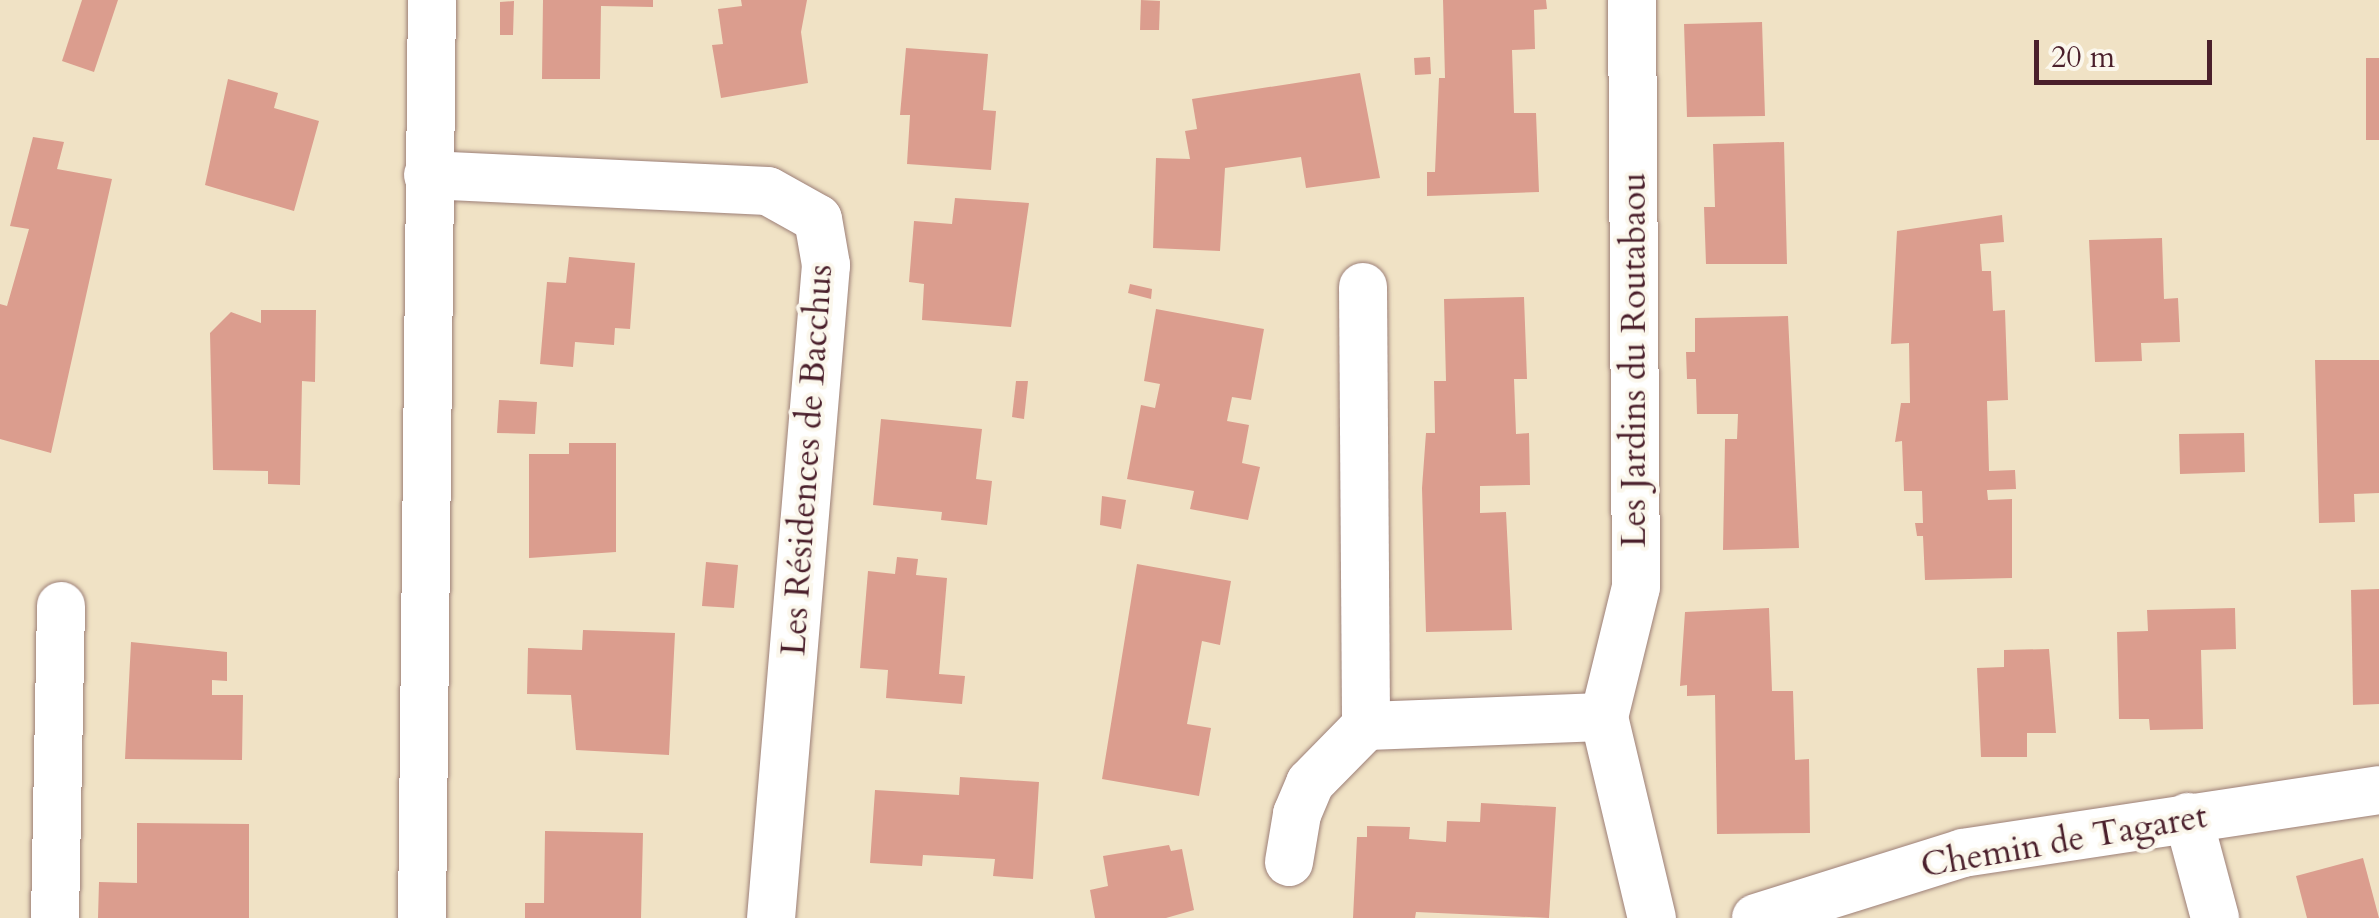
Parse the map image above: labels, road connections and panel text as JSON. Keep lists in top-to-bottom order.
{
  "streets": {
    "street": ["Les Jardins du Routabaou", "Les Résidences de Bacchus", "Chemin de Tagaret"]
  },
  "scale_bar": "20 m"
}
